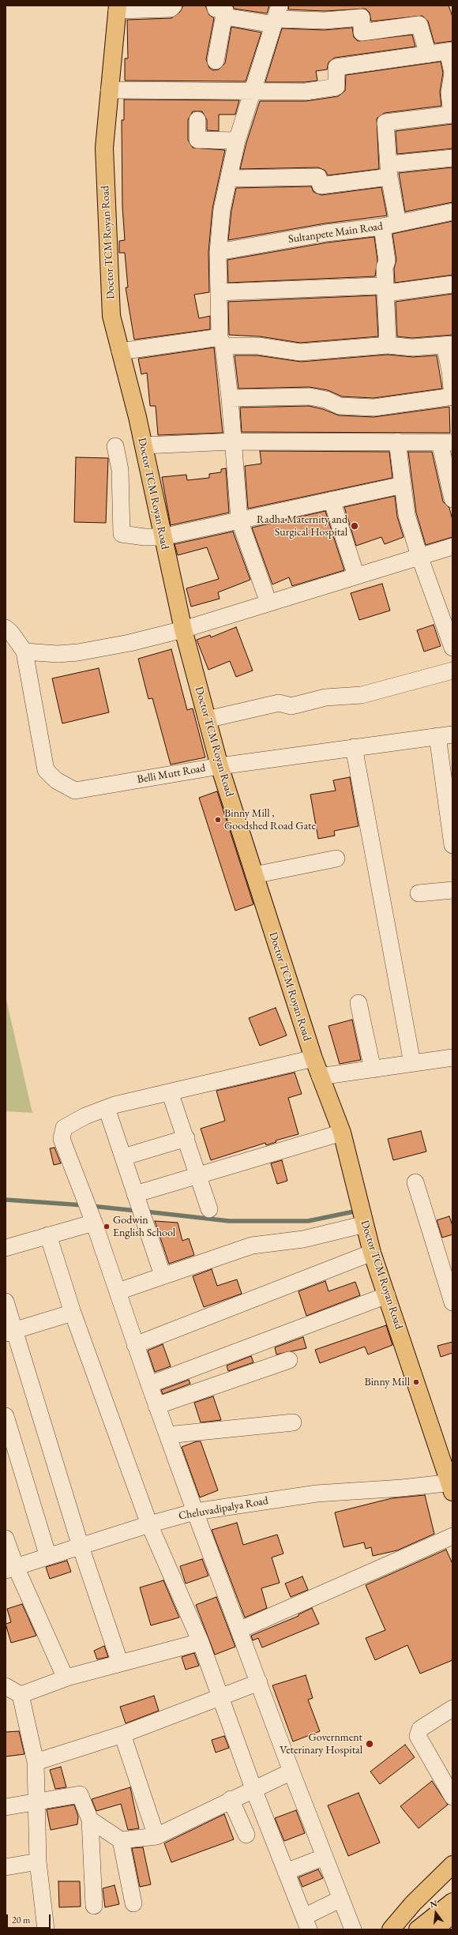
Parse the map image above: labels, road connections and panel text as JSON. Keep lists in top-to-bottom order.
{
  "streets": {
    "main road": ["Doctor TCM Royan Road"],
    "street": ["Sultanpete Main Road", "Belli Mutt Road", "Cheluvadipalya Road"]
  },
  "crossings": [
    ["Doctor TCM Royan Road", "Belli Mutt Road"],
    ["Doctor TCM Royan Road", "Cheluvadipalya Road"]
  ],
  "places": [
    "Radha Maternity and Surgical Hospital",
    "Binny Mill , Goodshed Road Gate",
    "Godwin English School",
    "Binny Mill",
    "Government Veterinary Hospital"
  ],
  "scale_bar": "20 m",
  "north": "top"
}
